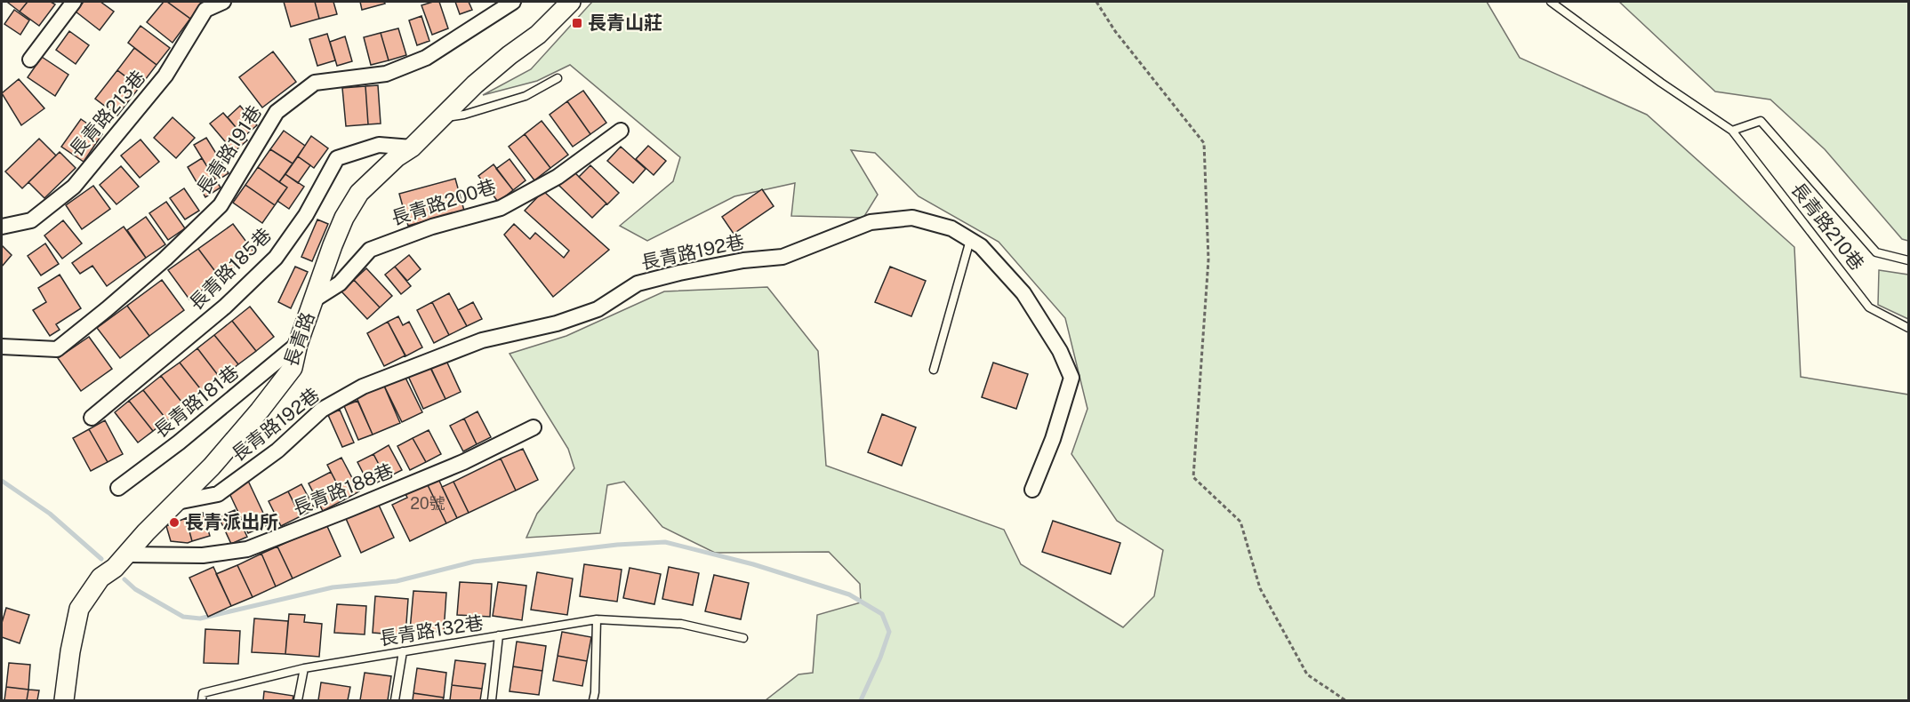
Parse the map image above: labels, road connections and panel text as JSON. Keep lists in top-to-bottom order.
{
  "streets": {
    "street": [
      "長青路213巷",
      "長青路191巷",
      "長青路200巷",
      "長青路192巷",
      "長青路185巷",
      "長青路",
      "長青路181巷",
      "長青路188巷"
    ],
    "lane": ["長青路210巷", "長青路132巷"]
  },
  "crossings": [
    ["長青路200巷", "長青路"],
    ["長青路192巷", "長青路"],
    ["長青路185巷", "長青路"],
    ["長青路", "長青路181巷"],
    ["長青路", "長青路188巷"]
  ],
  "places": {
    "transit": ["長青山莊"],
    "other": ["長青派出所"]
  },
  "house_numbers": ["20號"]
}
